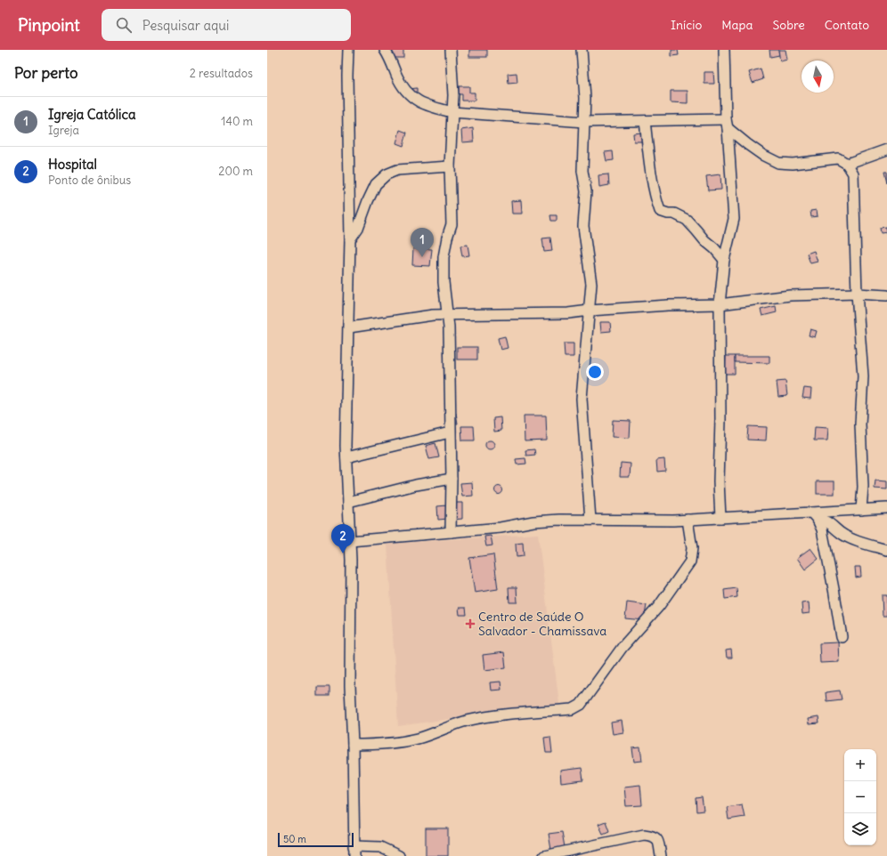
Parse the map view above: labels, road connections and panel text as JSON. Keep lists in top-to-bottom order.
{
  "places": {
    "health": ["Centro de Saúde O Salvador - Chamissava"]
  },
  "scale_bar": "50 m",
  "north": "bottom",
  "page": {
    "header": "Pinpoint",
    "search": "Pesquisar aqui",
    "nav": [
      "Início",
      "Mapa",
      "Sobre",
      "Contato"
    ],
    "heading": ["Por perto", "2 resultados"],
    "list": [
      {
        "mark": "1",
        "name": "Igreja Católica",
        "note": "Igreja",
        "value": "140 m"
      },
      {
        "mark": "2",
        "name": "Hospital",
        "note": "Ponto de ônibus",
        "value": "200 m"
      }
    ],
    "pins": ["1", "2"],
    "map_buttons": ["+", "−"],
    "scale": "50 m"
  }
}
